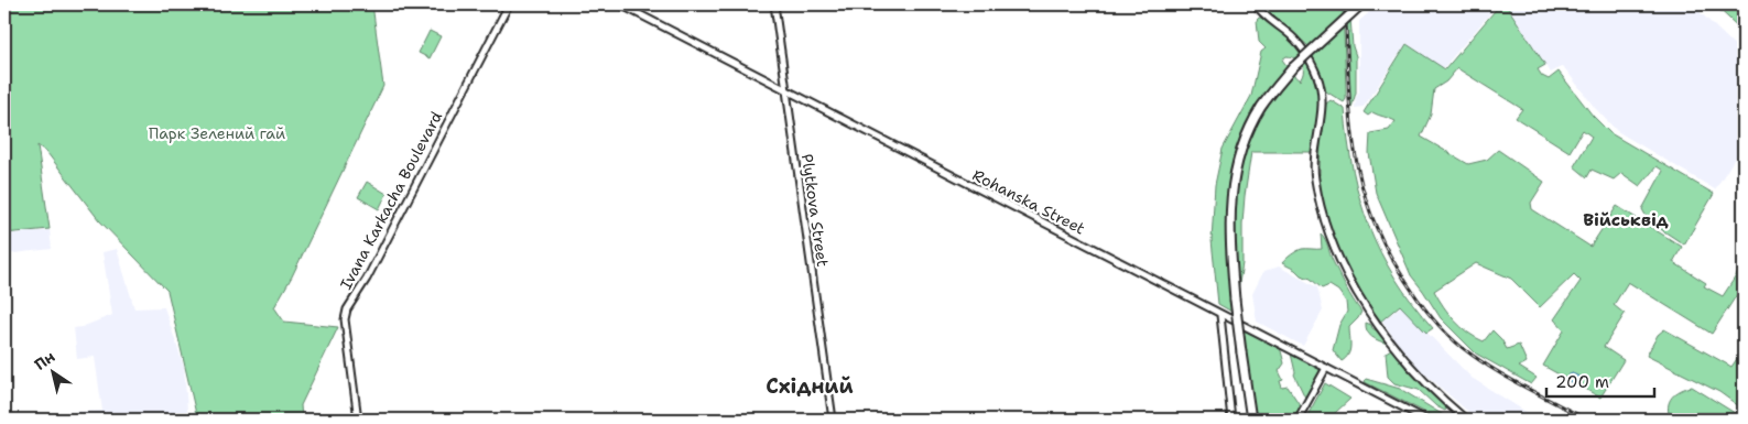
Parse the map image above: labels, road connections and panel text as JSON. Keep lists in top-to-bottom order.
{
  "streets": {
    "street": ["Ivana Karkacha Boulevard", "Rohanska Street", "Plytkova Street"]
  },
  "crossings": [
    ["Rohanska Street", "Plytkova Street"]
  ],
  "districts": ["Військвід", "Східний"],
  "parks": ["Парк Зелений гай"],
  "scale_bar": "200 m",
  "north": "top left"
}
